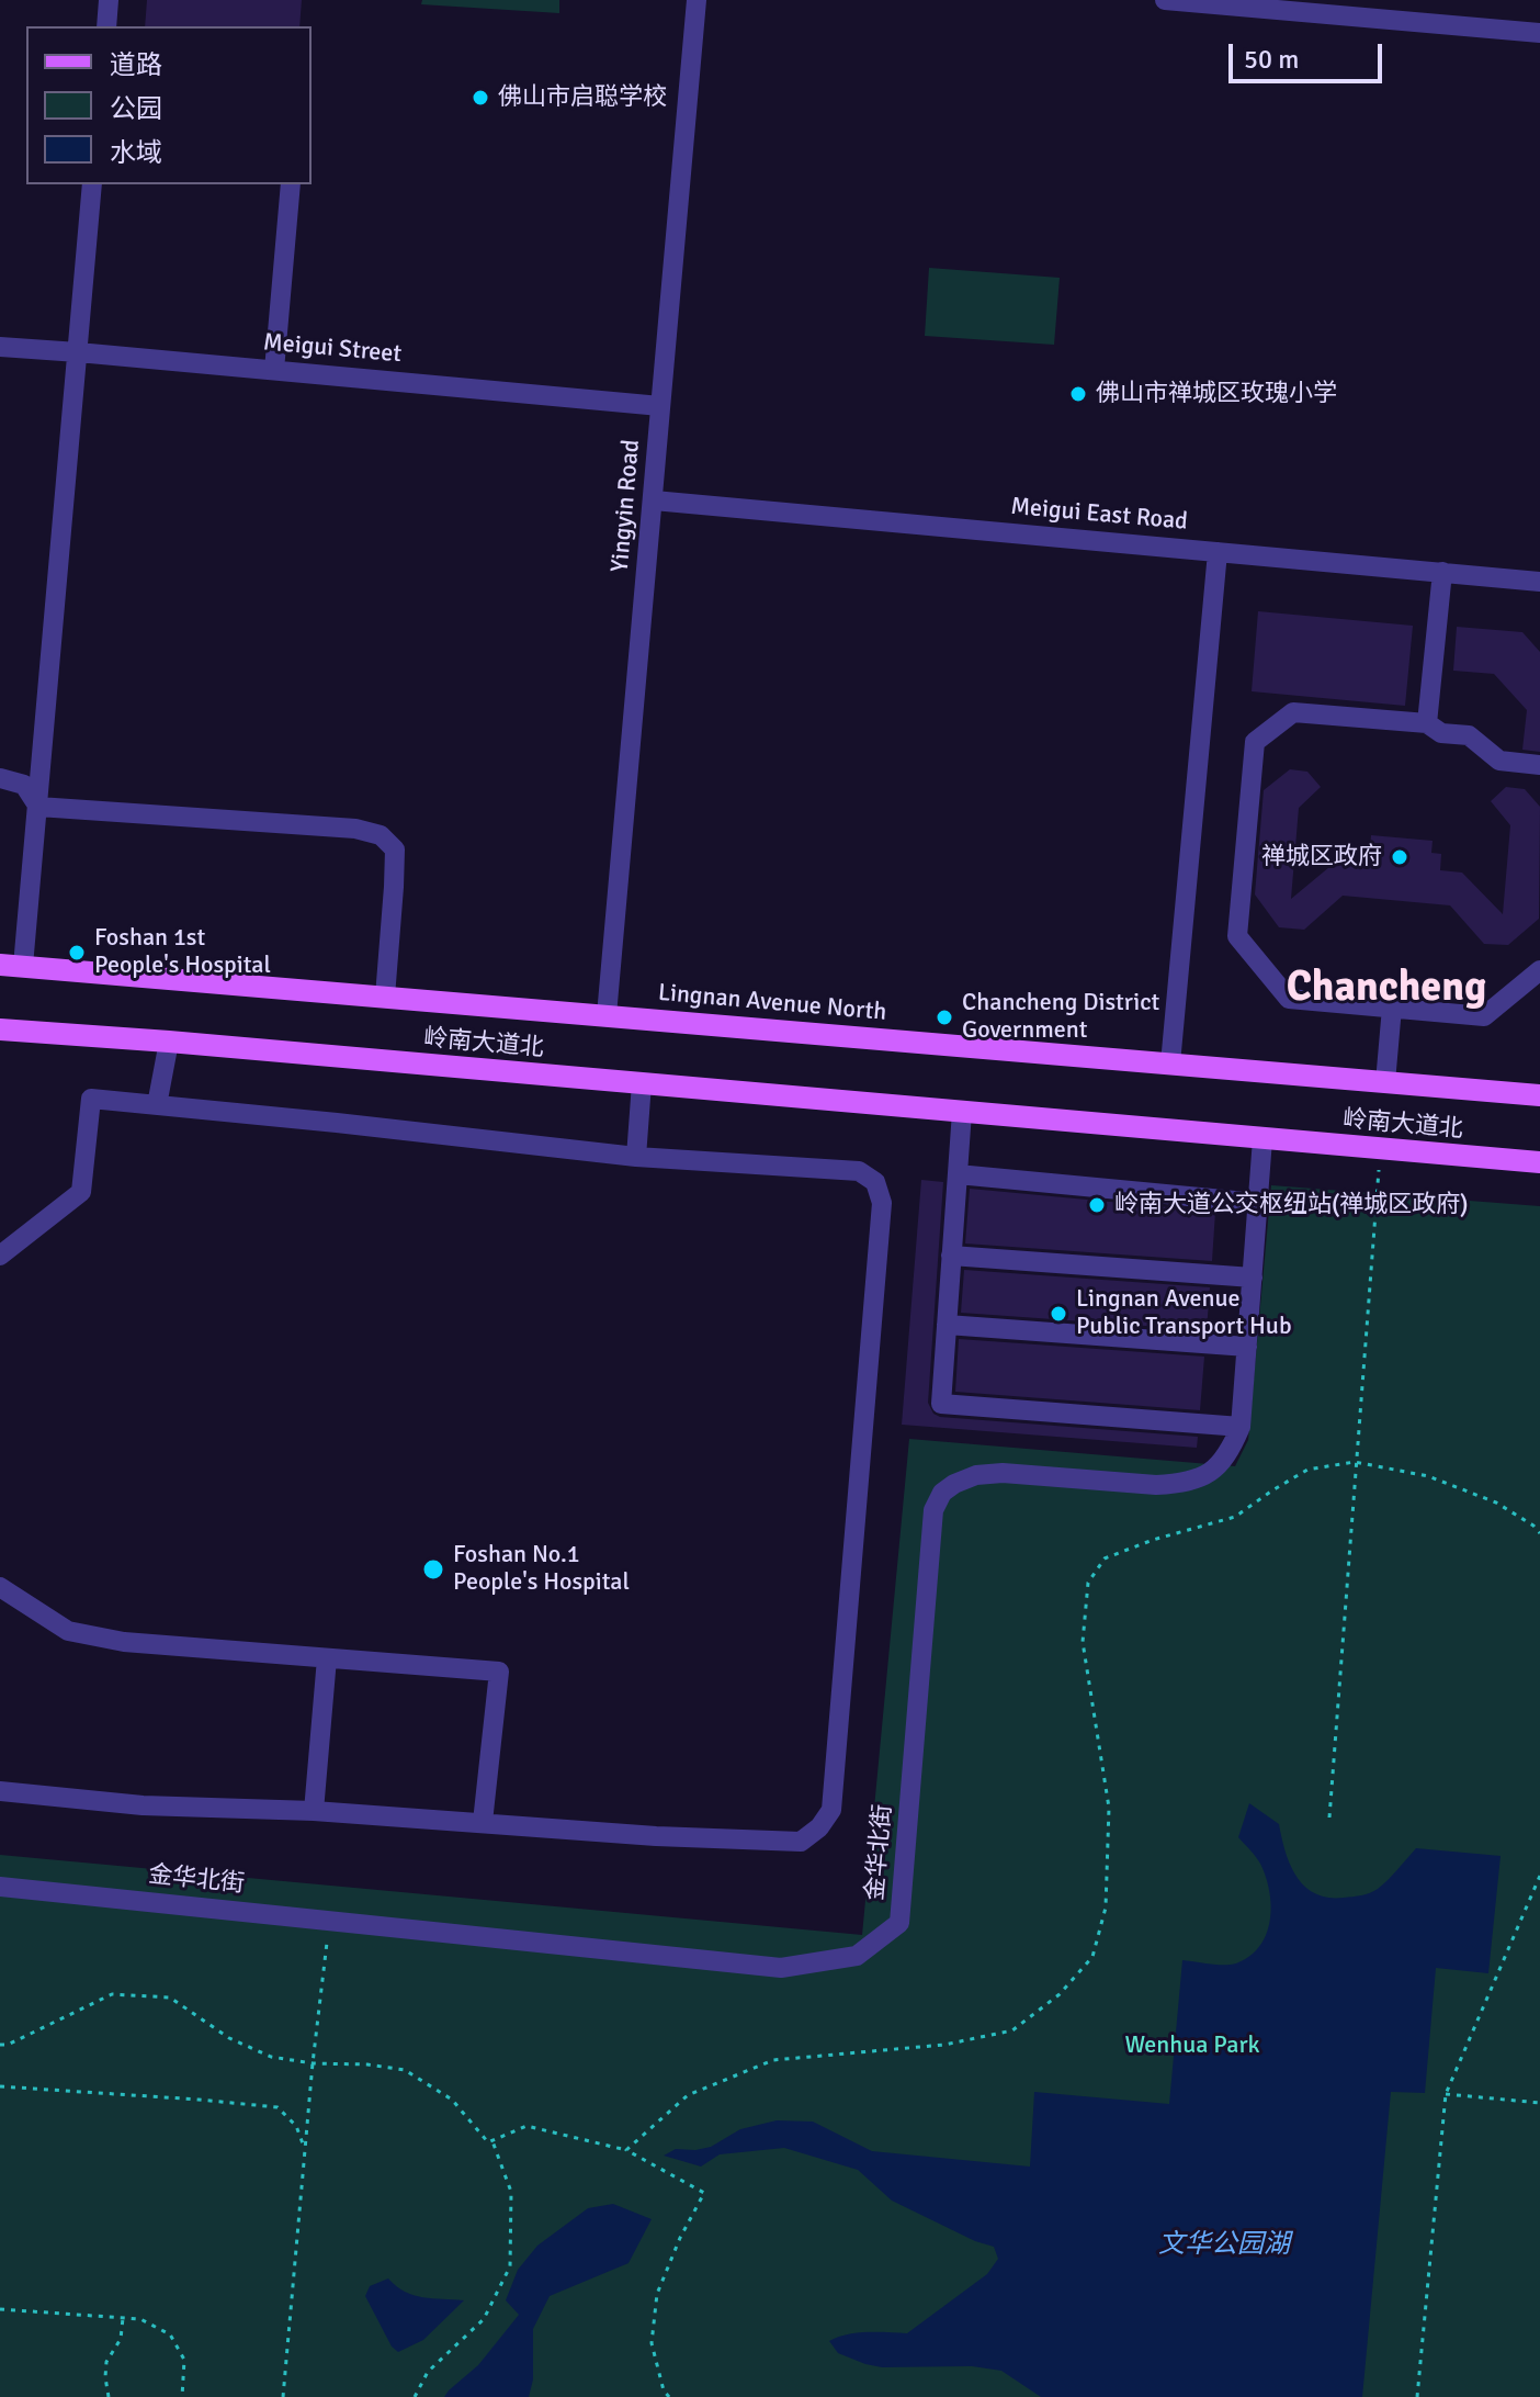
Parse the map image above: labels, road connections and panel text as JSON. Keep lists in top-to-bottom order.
{
  "streets": {
    "main road": ["Lingnan Avenue North", "岭南大道北"],
    "street": [
      "Meigui Street",
      "Yingyin Road",
      "Meigui East Road",
      "金华北街"
    ]
  },
  "crossings": [
    ["Meigui Street", "Yingyin Road"],
    ["Yingyin Road", "Meigui East Road"],
    ["Yingyin Road", "Lingnan Avenue North"],
    ["岭南大道北", "金华北街"]
  ],
  "districts": ["Chancheng"],
  "water": ["文华公园湖"],
  "parks": ["Wenhua Park"],
  "places": [
    "佛山市启聪学校",
    "佛山市禅城区玫瑰小学",
    "禅城区政府",
    "Foshan 1st People's Hospital",
    "Chancheng District Government",
    "岭南大道公交枢纽站(禅城区政府)",
    "Lingnan Avenue Public Transport Hub",
    "Foshan No.1 People's Hospital"
  ],
  "legend": ["道路", "公园", "水域"],
  "scale_bar": "50 m"
}
